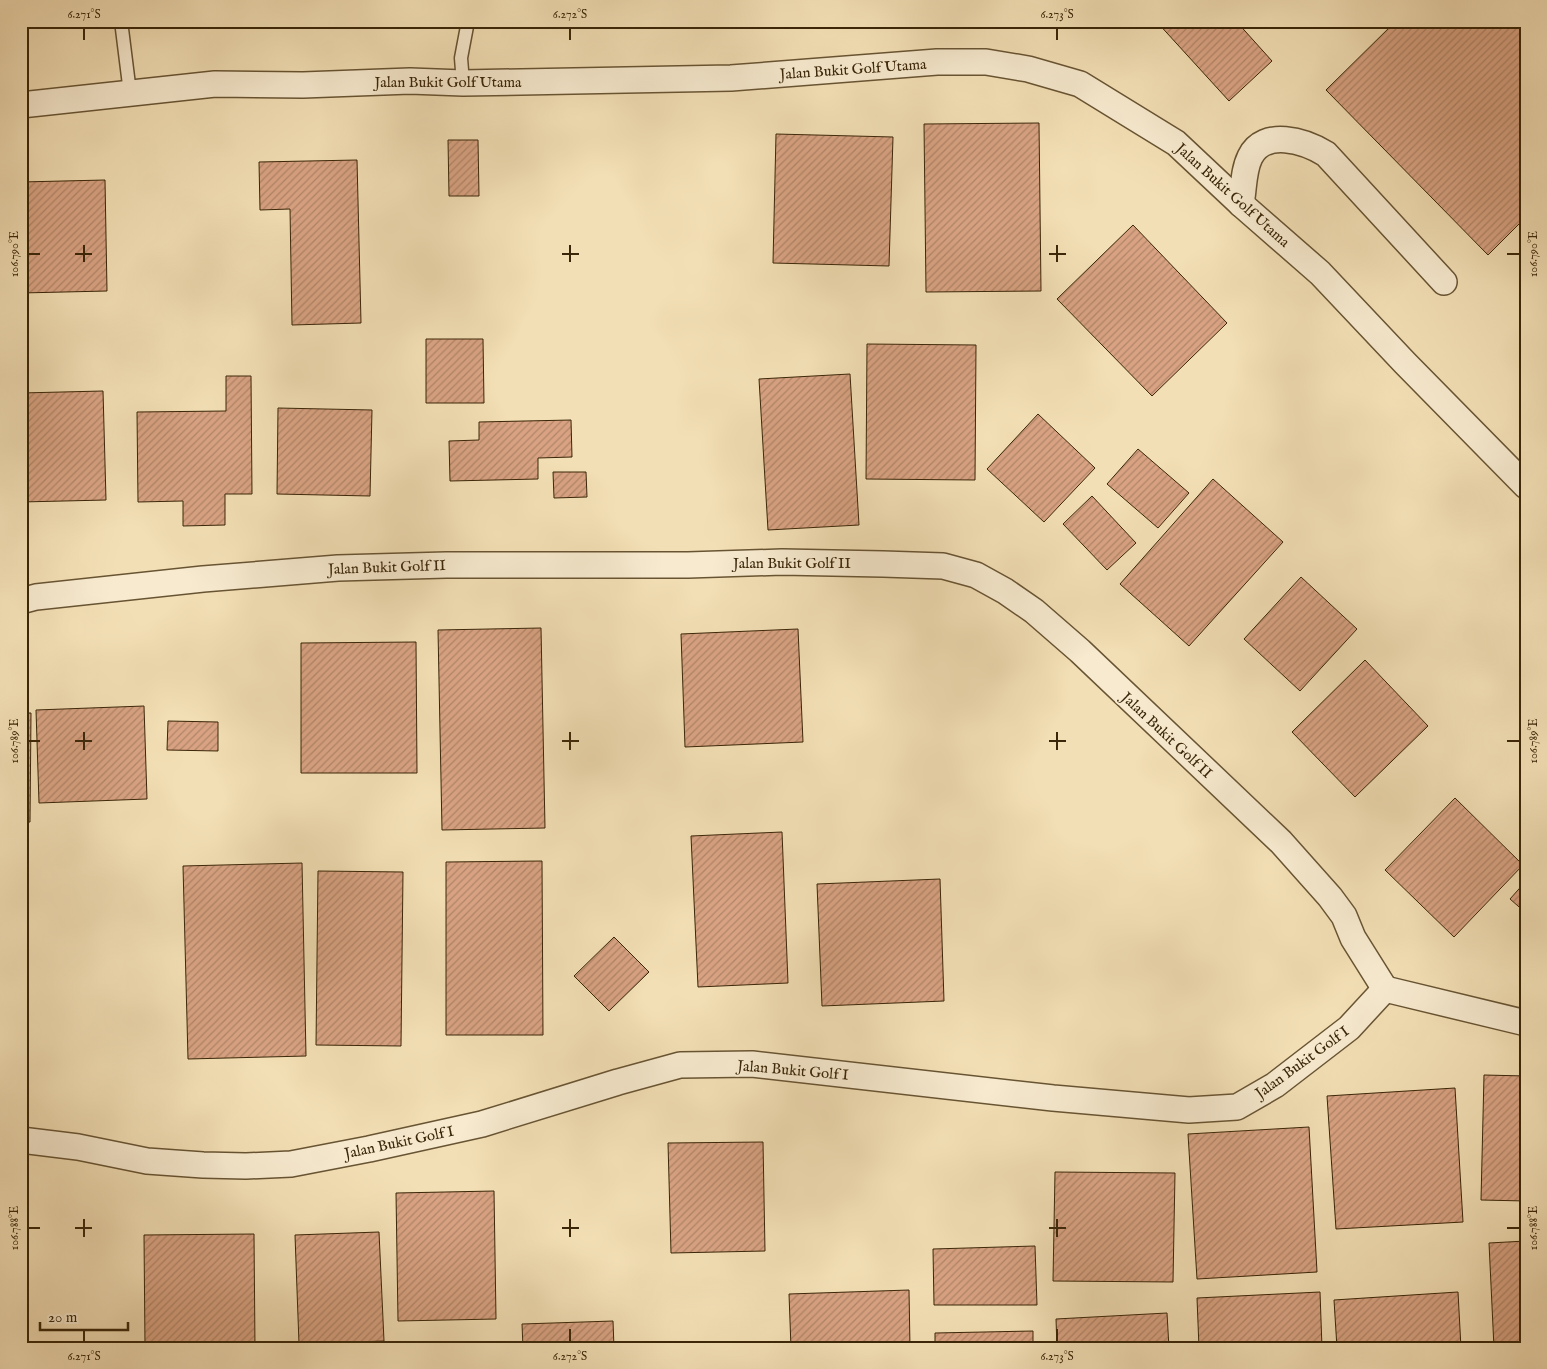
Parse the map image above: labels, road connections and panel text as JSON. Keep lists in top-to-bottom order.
{
  "streets": {
    "street": ["Jalan Bukit Golf Utama", "Jalan Bukit Golf II", "Jalan Bukit Golf I"]
  },
  "crossings": [
    ["Jalan Bukit Golf II", "Jalan Bukit Golf I"]
  ],
  "scale_bar": "20 m",
  "coordinates": [
    "6.271°S",
    "6.272°S",
    "6.273°S",
    "106.790°E",
    "106.789°E",
    "106.788°E"
  ]
}
